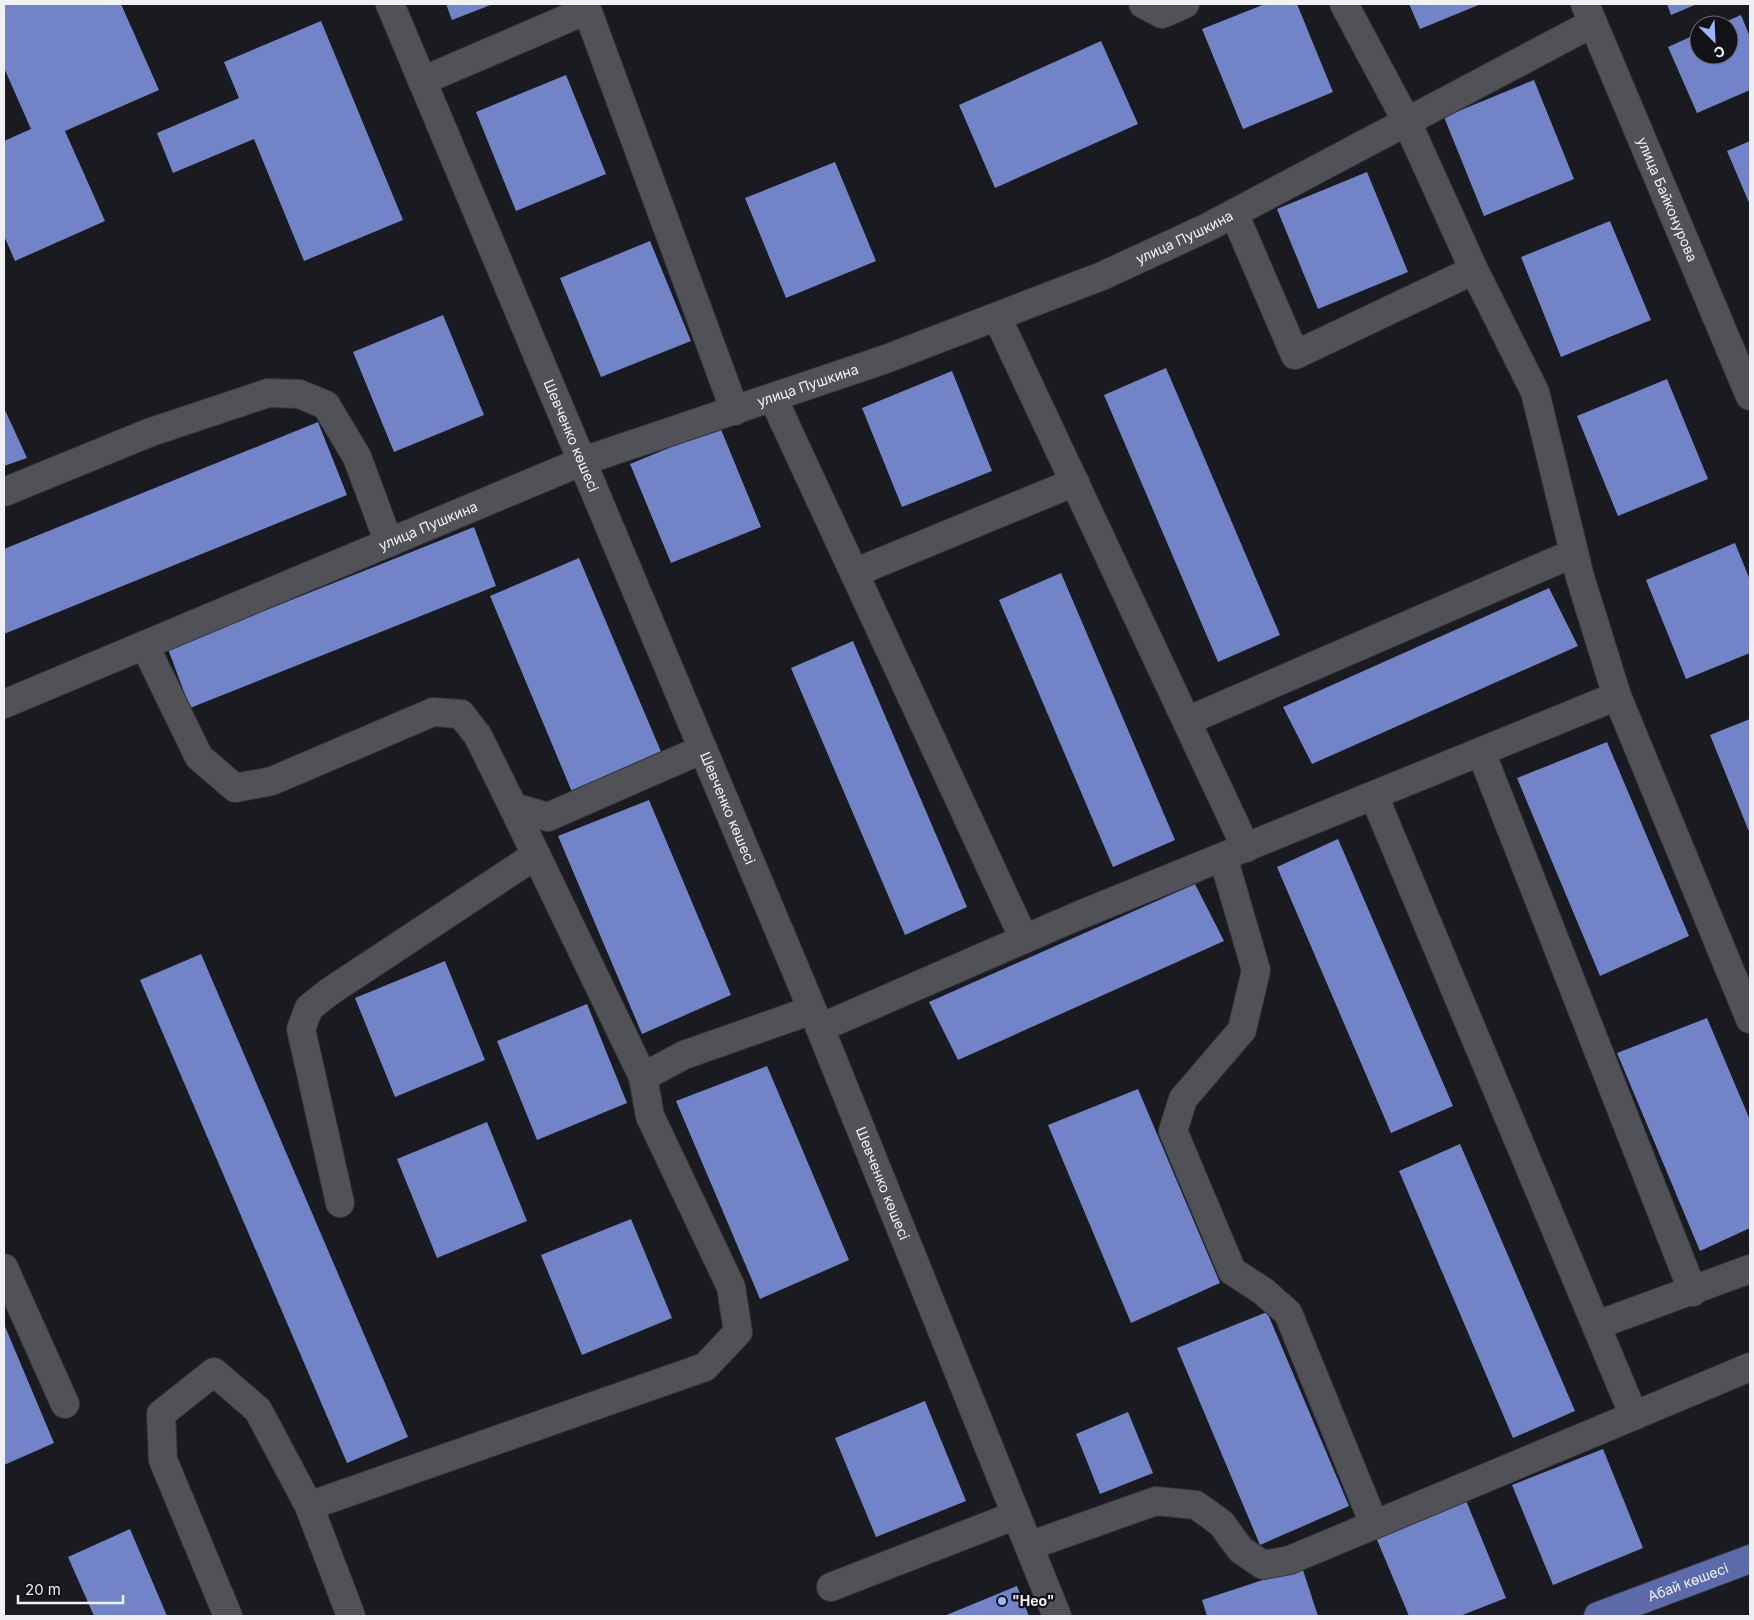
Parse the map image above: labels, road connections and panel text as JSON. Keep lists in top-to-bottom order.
{
  "streets": {
    "main road": ["Абай көшесі"],
    "street": ["улица Байконурова", "улица Пушкина", "Шевченко көшесі"]
  },
  "crossings": [
    ["улица Байконурова", "улица Пушкина"],
    ["улица Пушкина", "Шевченко көшесі"]
  ],
  "places": ["\"Нео\""],
  "scale_bar": "20 m",
  "north": "bottom right"
}
